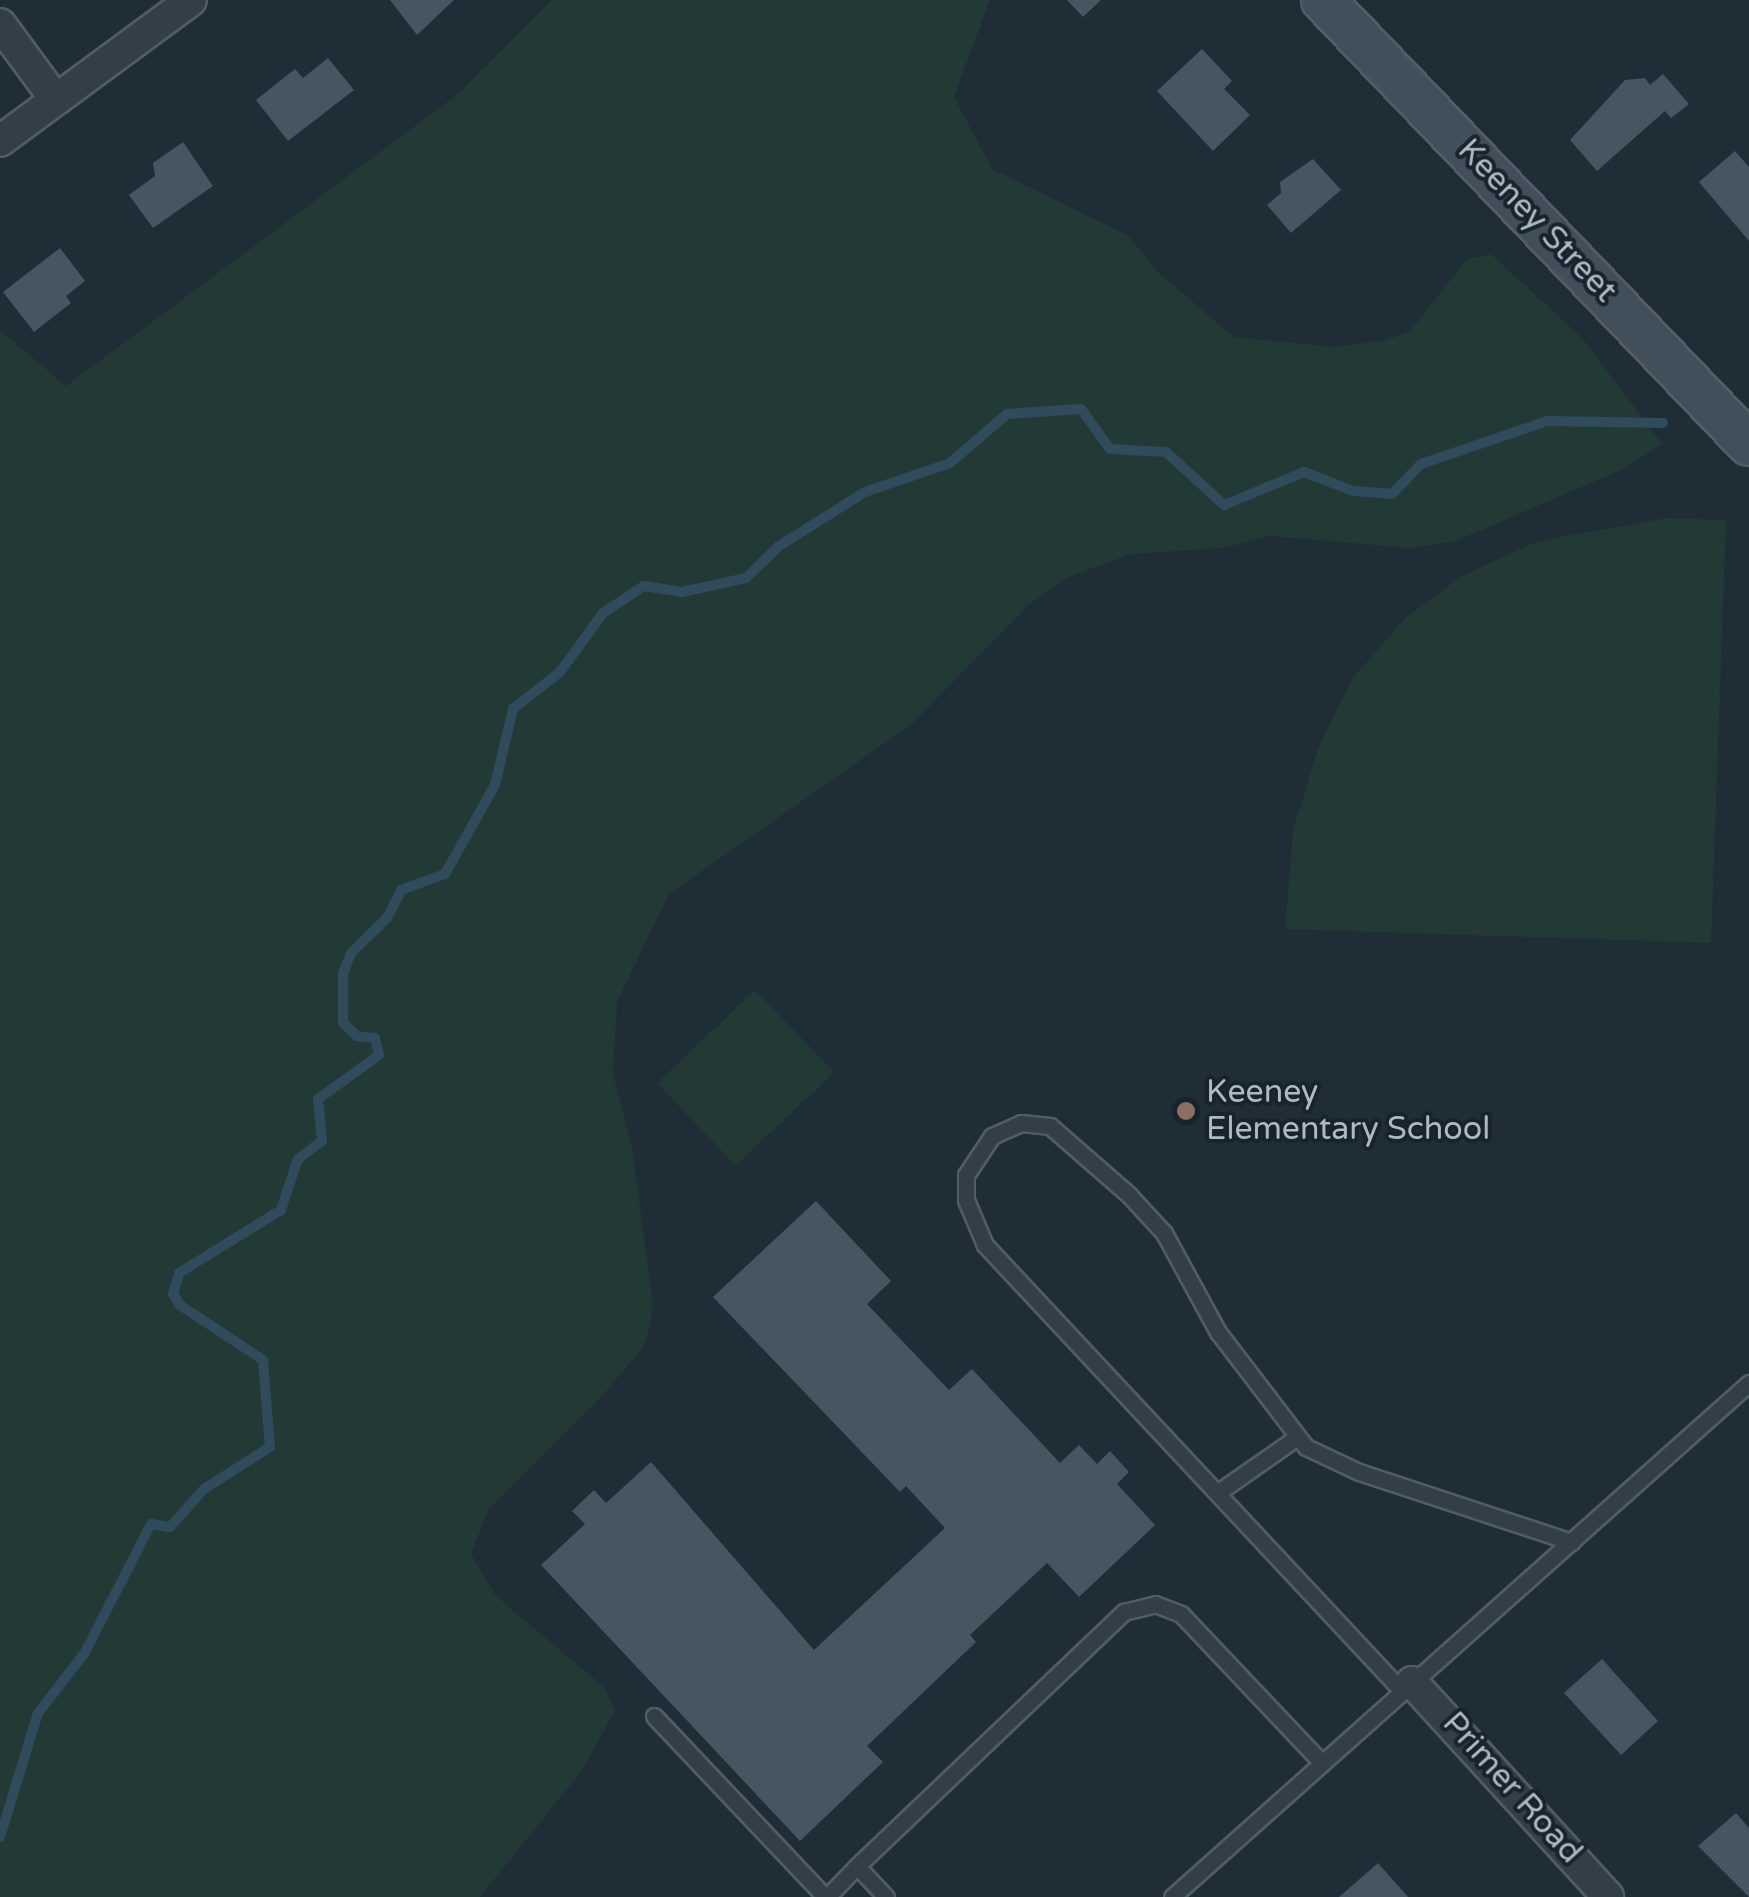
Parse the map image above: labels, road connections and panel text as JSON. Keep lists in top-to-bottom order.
{
  "streets": {
    "main road": ["Keeney Street"],
    "street": ["Primer Road"]
  },
  "places": ["Keeney Elementary School"]
}
